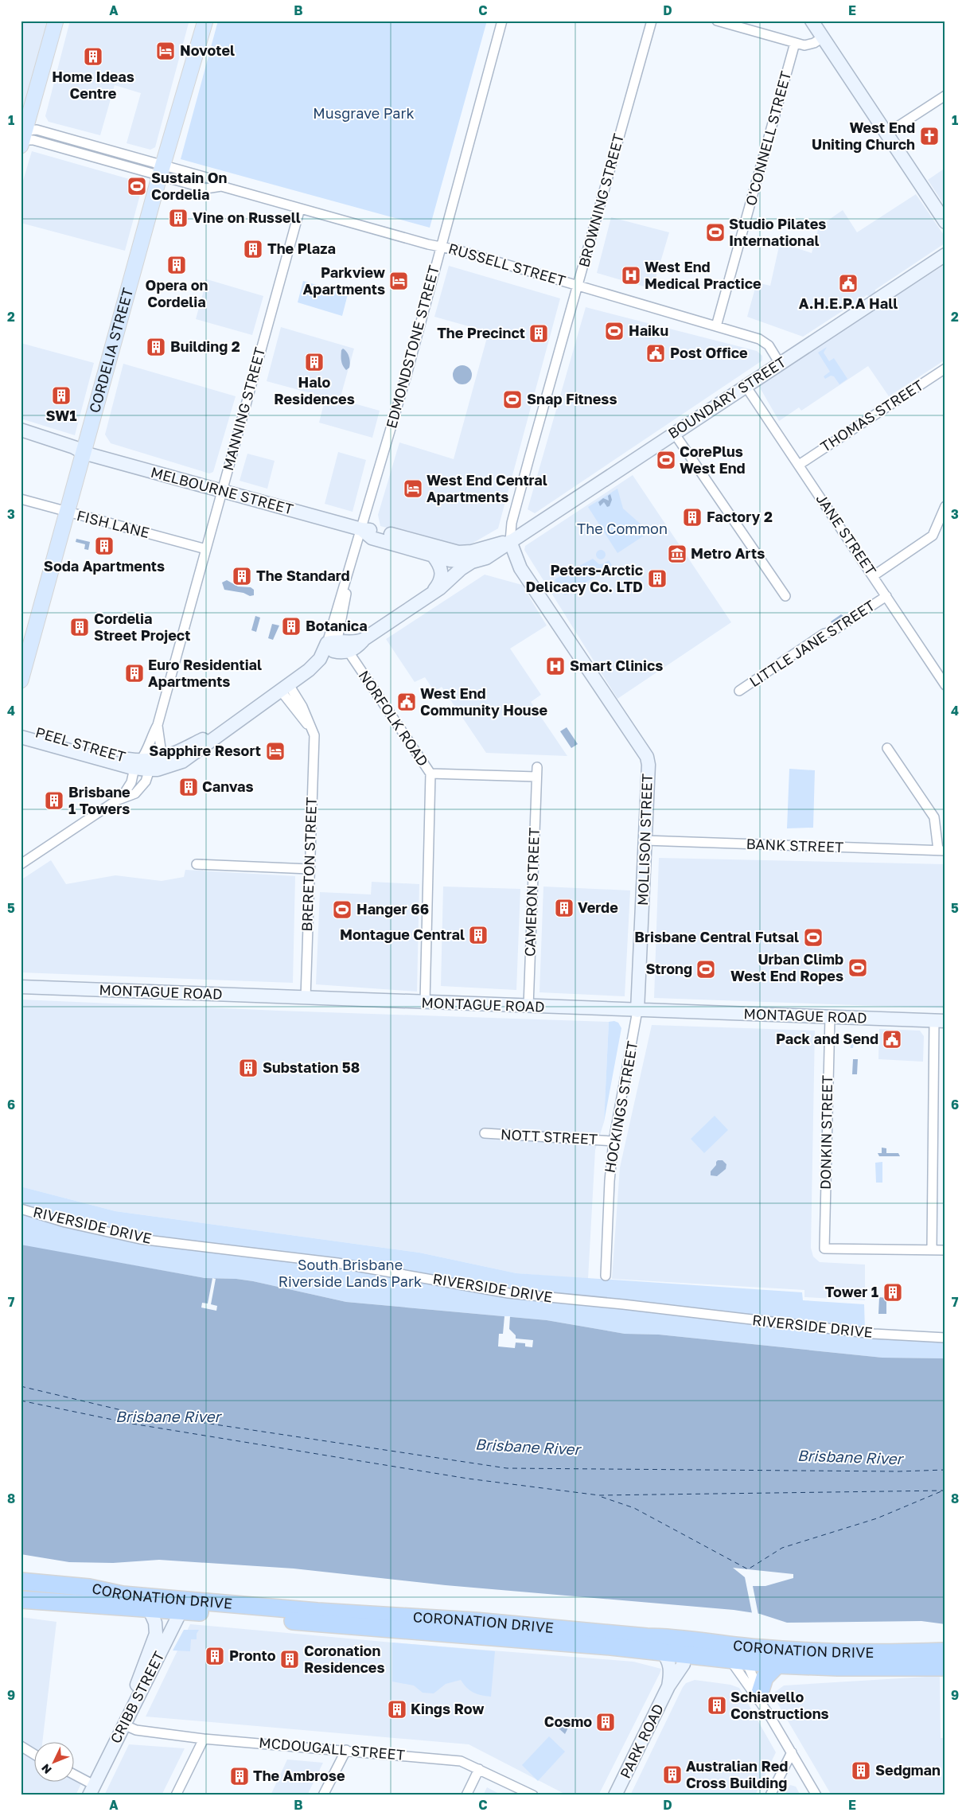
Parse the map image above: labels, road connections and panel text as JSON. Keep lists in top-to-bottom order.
{
  "streets": {
    "highway": ["CORONATION DRIVE"],
    "main road": ["CORDELIA STREET"],
    "street": [
      "O'CONNELL STREET",
      "BROWNING STREET",
      "RUSSELL STREET",
      "EDMONDSTONE STREET",
      "BOUNDARY STREET",
      "MANNING STREET",
      "THOMAS STREET",
      "MELBOURNE STREET",
      "FISH LANE",
      "JANE STREET",
      "LITTLE JANE STREET",
      "NORFOLK ROAD",
      "PEEL STREET",
      "MOLLISON STREET",
      "BANK STREET",
      "BRERETON STREET",
      "CAMERON STREET",
      "MONTAGUE ROAD",
      "HOCKINGS STREET",
      "DONKIN STREET",
      "NOTT STREET",
      "RIVERSIDE DRIVE",
      "CRIBB STREET",
      "PARK ROAD",
      "MCDOUGALL STREET"
    ]
  },
  "crossings": [
    ["O'CONNELL STREET", "RUSSELL STREET"],
    ["BROWNING STREET", "RUSSELL STREET"],
    ["BROWNING STREET", "BOUNDARY STREET"],
    ["BROWNING STREET", "MELBOURNE STREET"],
    ["BROWNING STREET", "MOLLISON STREET"],
    ["RUSSELL STREET", "EDMONDSTONE STREET"],
    ["RUSSELL STREET", "CORDELIA STREET"],
    ["RUSSELL STREET", "BOUNDARY STREET"],
    ["RUSSELL STREET", "MANNING STREET"],
    ["EDMONDSTONE STREET", "MELBOURNE STREET"],
    ["CORDELIA STREET", "MELBOURNE STREET"],
    ["CORDELIA STREET", "FISH LANE"],
    ["BOUNDARY STREET", "MELBOURNE STREET"],
    ["BOUNDARY STREET", "JANE STREET"],
    ["BOUNDARY STREET", "MOLLISON STREET"],
    ["MANNING STREET", "MELBOURNE STREET"],
    ["MANNING STREET", "FISH LANE"],
    ["MANNING STREET", "PEEL STREET"],
    ["THOMAS STREET", "JANE STREET"],
    ["MELBOURNE STREET", "MOLLISON STREET"],
    ["JANE STREET", "LITTLE JANE STREET"],
    ["NORFOLK ROAD", "MONTAGUE ROAD"],
    ["MOLLISON STREET", "BANK STREET"],
    ["MOLLISON STREET", "MONTAGUE ROAD"],
    ["MOLLISON STREET", "HOCKINGS STREET"],
    ["BRERETON STREET", "MONTAGUE ROAD"],
    ["CAMERON STREET", "MONTAGUE ROAD"],
    ["MONTAGUE ROAD", "HOCKINGS STREET"],
    ["MONTAGUE ROAD", "DONKIN STREET"],
    ["HOCKINGS STREET", "NOTT STREET"],
    ["CORONATION DRIVE", "CRIBB STREET"],
    ["CORONATION DRIVE", "PARK ROAD"],
    ["CRIBB STREET", "MCDOUGALL STREET"]
  ],
  "water": ["Brisbane River"],
  "parks": ["Musgrave Park", "The Common", "South Brisbane Riverside Lands Park"],
  "places": {
    "hotel": [
      "Novotel",
      "Parkview Apartments",
      "West End Central Apartments",
      "Sapphire Resort"
    ],
    "building": [
      "Home Ideas Centre",
      "Vine on Russell",
      "The Plaza",
      "Opera on Cordelia",
      "The Precinct",
      "Building 2",
      "Halo Residences",
      "SW1",
      "Factory 2",
      "Soda Apartments",
      "The Standard",
      "Peters-Arctic Delicacy Co. LTD",
      "Botanica",
      "Cordelia Street Project",
      "Euro Residential Apartments",
      "Canvas",
      "Brisbane 1 Towers",
      "Verde",
      "Montague Central",
      "Substation 58",
      "Tower 1",
      "Pronto",
      "Coronation Residences",
      "Schiavello Constructions",
      "Kings Row",
      "Cosmo",
      "Sedgman",
      "Australian Red Cross Building",
      "The Ambrose"
    ],
    "church": ["West End Uniting Church"],
    "sports": [
      "Sustain On Cordelia",
      "Studio Pilates International",
      "Haiku",
      "Snap Fitness",
      "CorePlus West End",
      "Hanger 66",
      "Brisbane Central Futsal",
      "Urban Climb West End Ropes",
      "Strong"
    ],
    "hospital": ["West End Medical Practice", "Smart Clinics"],
    "public building": [
      "A.H.E.P.A Hall",
      "Post Office",
      "West End Community House",
      "Pack and Send"
    ],
    "museum": ["Metro Arts"]
  },
  "north": "bottom left",
  "grid": {
    "columns": [
      "A",
      "B",
      "C",
      "D",
      "E"
    ],
    "rows": [
      "1",
      "2",
      "3",
      "4",
      "5",
      "6",
      "7",
      "8",
      "9"
    ]
  }
}
